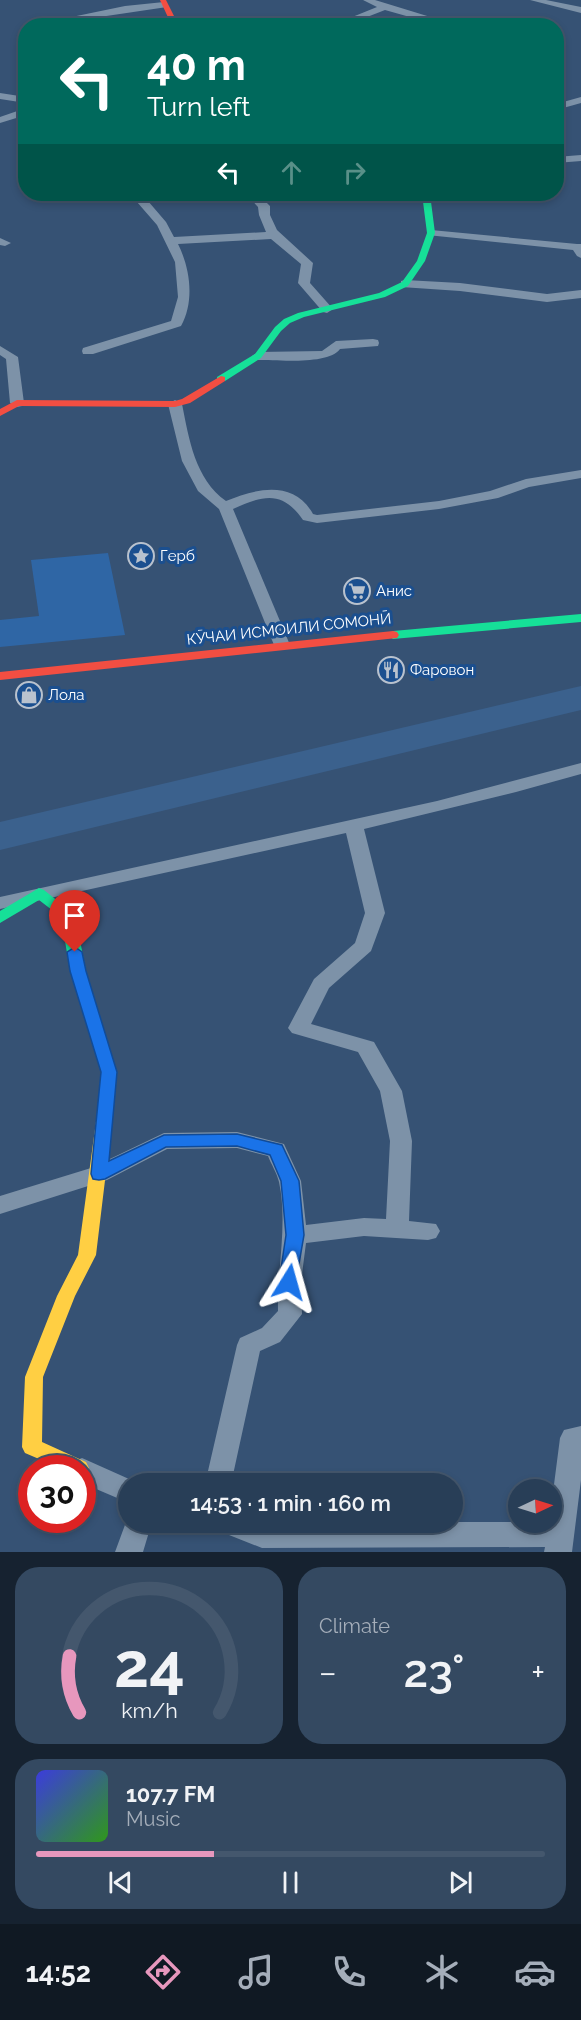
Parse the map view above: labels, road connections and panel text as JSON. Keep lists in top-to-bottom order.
{
  "streets": {
    "main road": ["КӮЧАИ ИСМОИЛИ СОМОНӢ"]
  },
  "places": {
    "place": ["Герб"],
    "supermarket": ["Анис"],
    "restaurant": ["Фаровон"],
    "shop": ["Лола"]
  },
  "north": "right",
  "page": {
    "turn": ["40 m", "Turn left"],
    "limit": "30",
    "trip": "14:53 · 1 min · 160 m",
    "tile": "Climate",
    "heat": ["−", "23°", "+"],
    "song": ["107.7 FM", "Music"],
    "tabs": "14:52",
    "gauge": ["24", "km/h"]
  }
}
